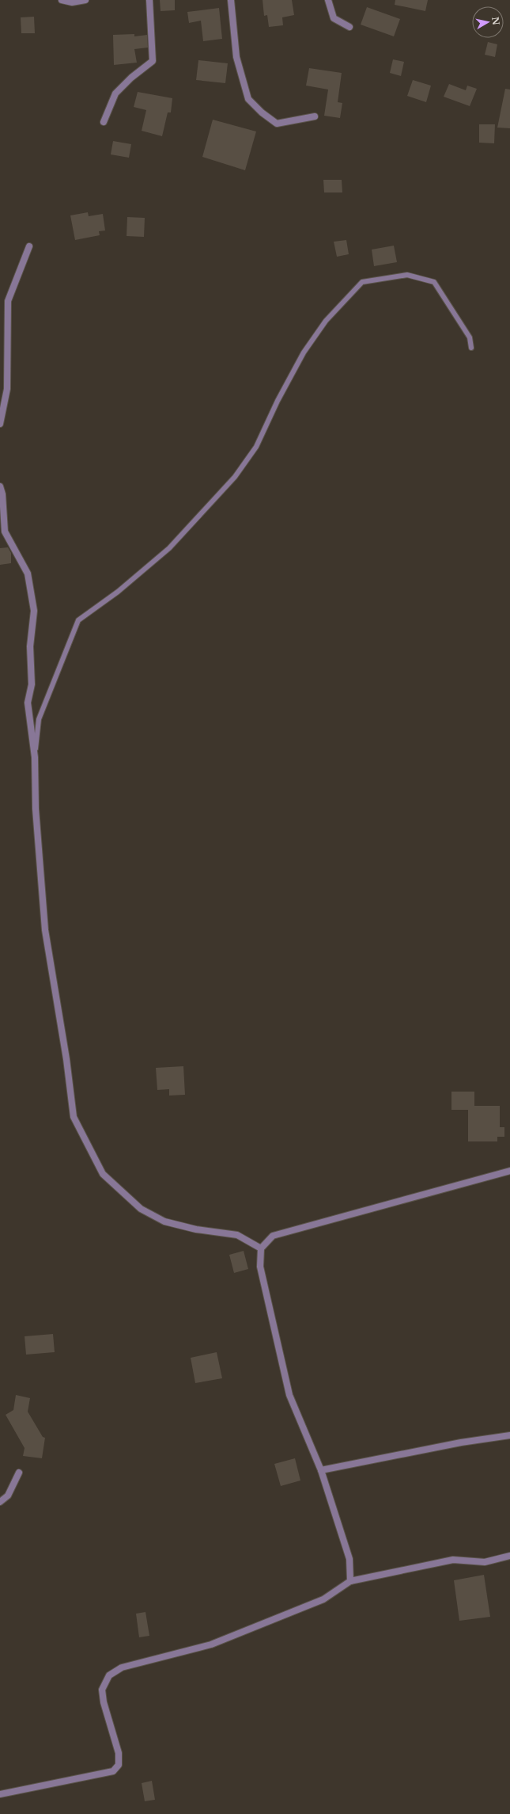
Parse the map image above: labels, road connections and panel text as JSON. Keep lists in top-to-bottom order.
{
  "north": "right"
}
